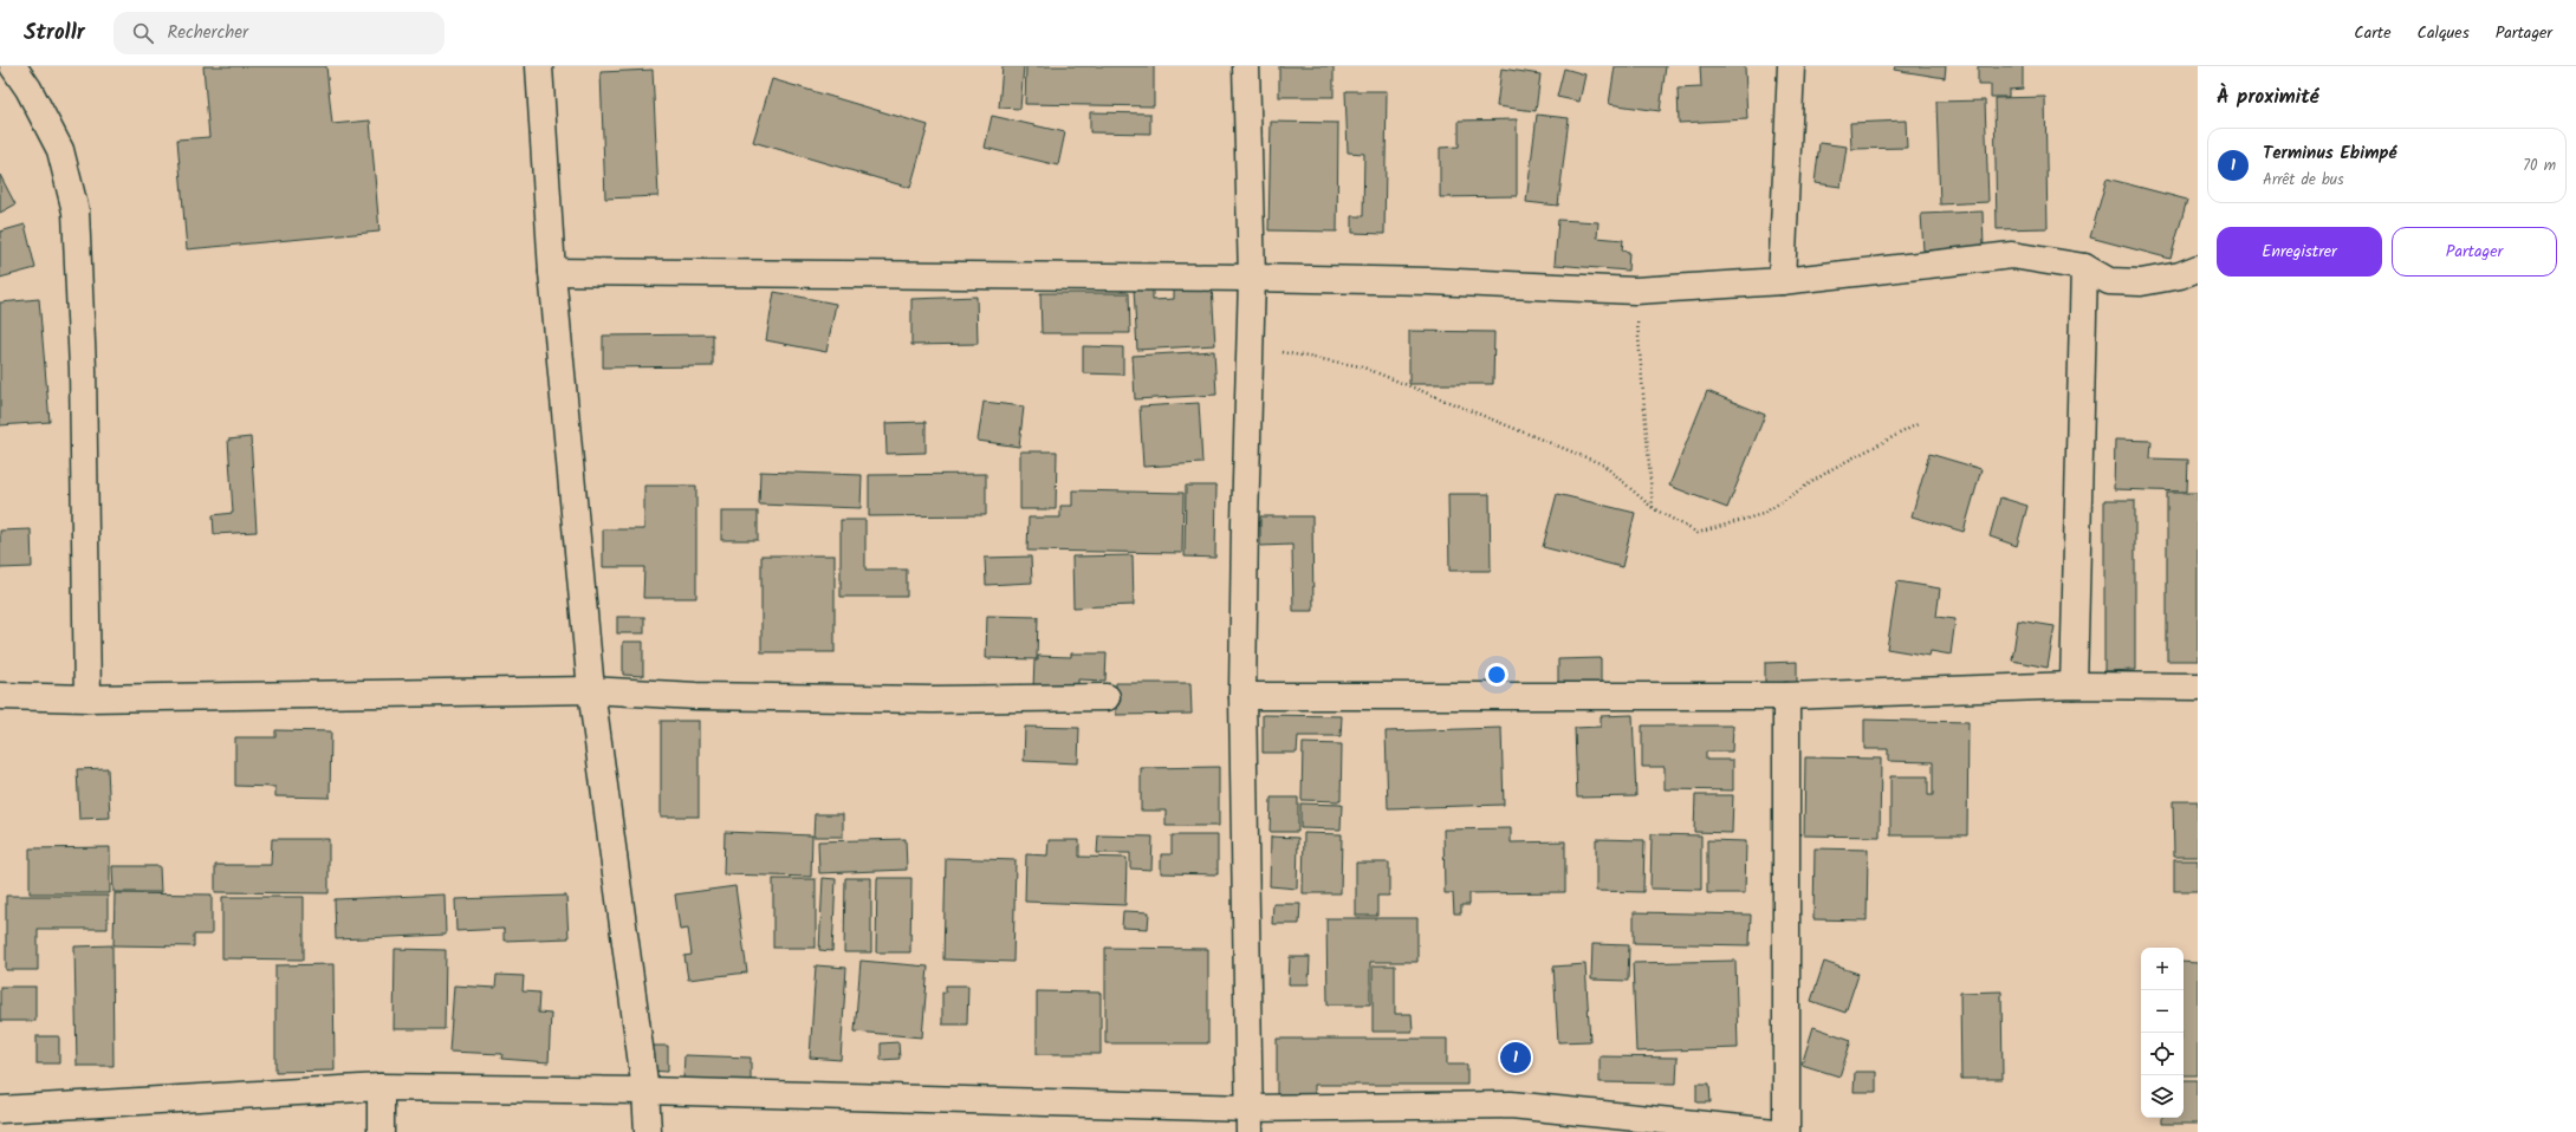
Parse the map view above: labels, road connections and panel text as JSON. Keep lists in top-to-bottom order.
{
  "page": {
    "header": "Strollr",
    "search": "Rechercher",
    "nav": ["Carte", "Calques", "Partager"],
    "heading": "À proximité",
    "list": [
      {
        "mark": "1",
        "name": "Terminus Ebimpé",
        "note": "Arrêt de bus",
        "value": "70 m"
      }
    ],
    "buttons": ["Enregistrer", "Partager"],
    "map_buttons": ["+", "−"],
    "pins": "1"
  }
}
